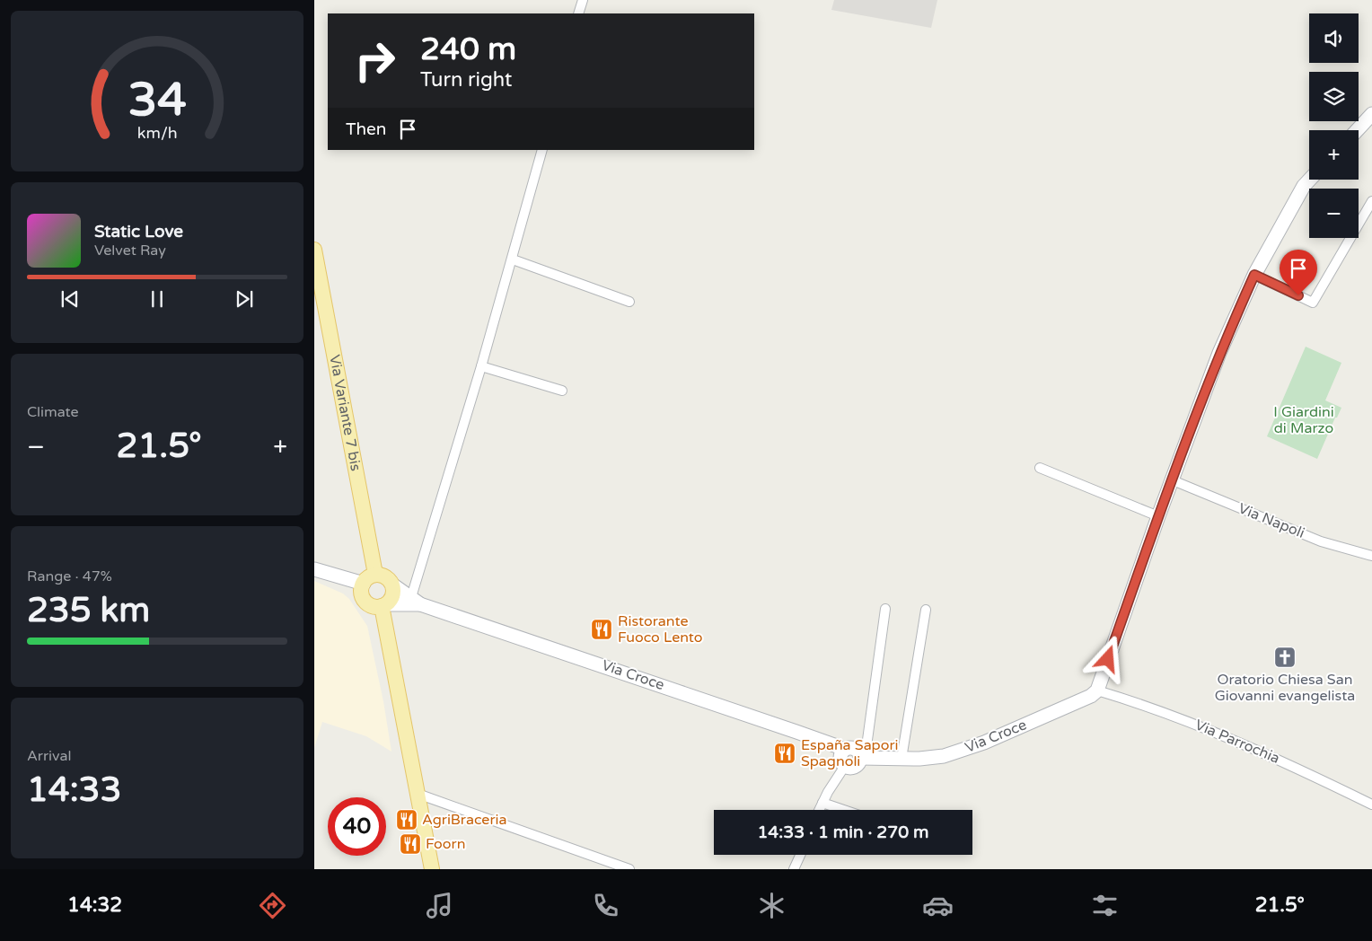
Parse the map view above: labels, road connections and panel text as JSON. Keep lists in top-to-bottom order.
{
  "streets": {
    "main road": ["Via Variante 7 bis"],
    "street": ["Via Napoli", "Via Croce", "Via Parrochia"]
  },
  "crossings": [
    ["Via Variante 7 bis", "Via Croce"],
    ["Via Croce", "Via Parrochia"]
  ],
  "parks": ["I Giardini di Marzo"],
  "places": {
    "restaurant": [
      "Ristorante Fuoco Lento",
      "España Sapori Spagnoli",
      "AgriBraceria",
      "Foorn"
    ],
    "church": ["Oratorio Chiesa San Giovanni evangelista"]
  },
  "page": {
    "map_buttons": ["+", "−"],
    "turn": ["240 m", "Turn right"],
    "then": "Then",
    "song": ["Static Love", "Velvet Ray"],
    "tile": [
      "Climate",
      ["Range · 47%", "235 km"],
      ["Arrival", "14:33"]
    ],
    "heat": ["−", "21.5°", "+"],
    "limit": "40",
    "trip": "14:33 · 1 min · 270 m",
    "tabs": ["14:32", "21.5°"],
    "gauge": ["34", "km/h"]
  }
}
